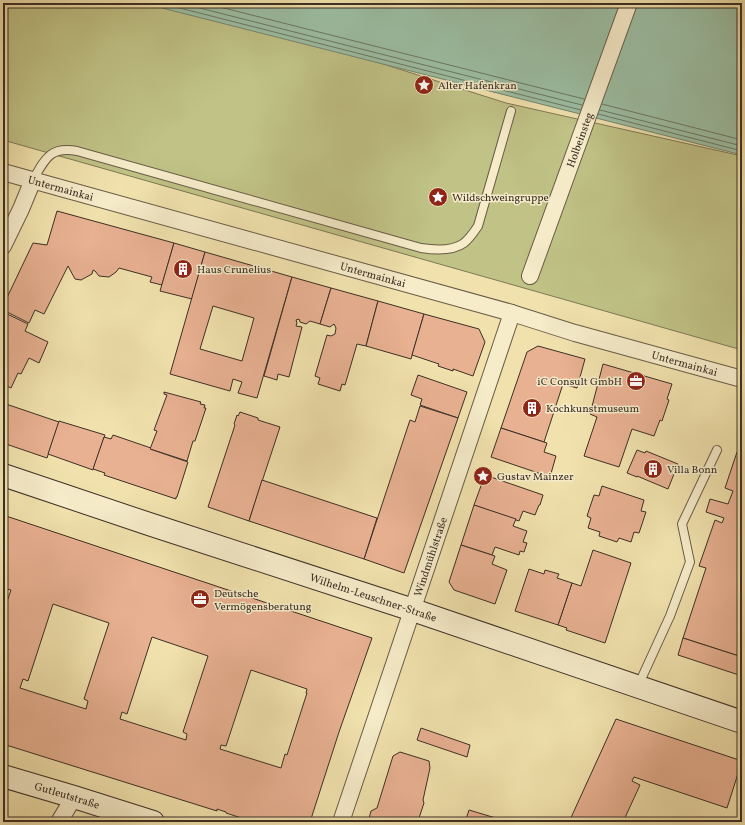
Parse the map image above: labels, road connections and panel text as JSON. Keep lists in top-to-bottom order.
{
  "streets": {
    "main road": ["Wilhelm-Leuschner-Straße", "Gutleutstraße"],
    "street": ["Holbeinsteg", "Untermainkai", "Windmühlstraße"]
  },
  "crossings": [
    ["Untermainkai", "Windmühlstraße"],
    ["Windmühlstraße", "Wilhelm-Leuschner-Straße"]
  ],
  "places": {
    "place": ["Alter Hafenkran", "Wildschweingruppe", "Gustav Mainzer"],
    "building": ["Haus Crunelius", "Kochkunstmuseum", "Villa Bonn"],
    "office": ["iC Consult GmbH", "Deutsche Vermögensberatung"]
  }
}
